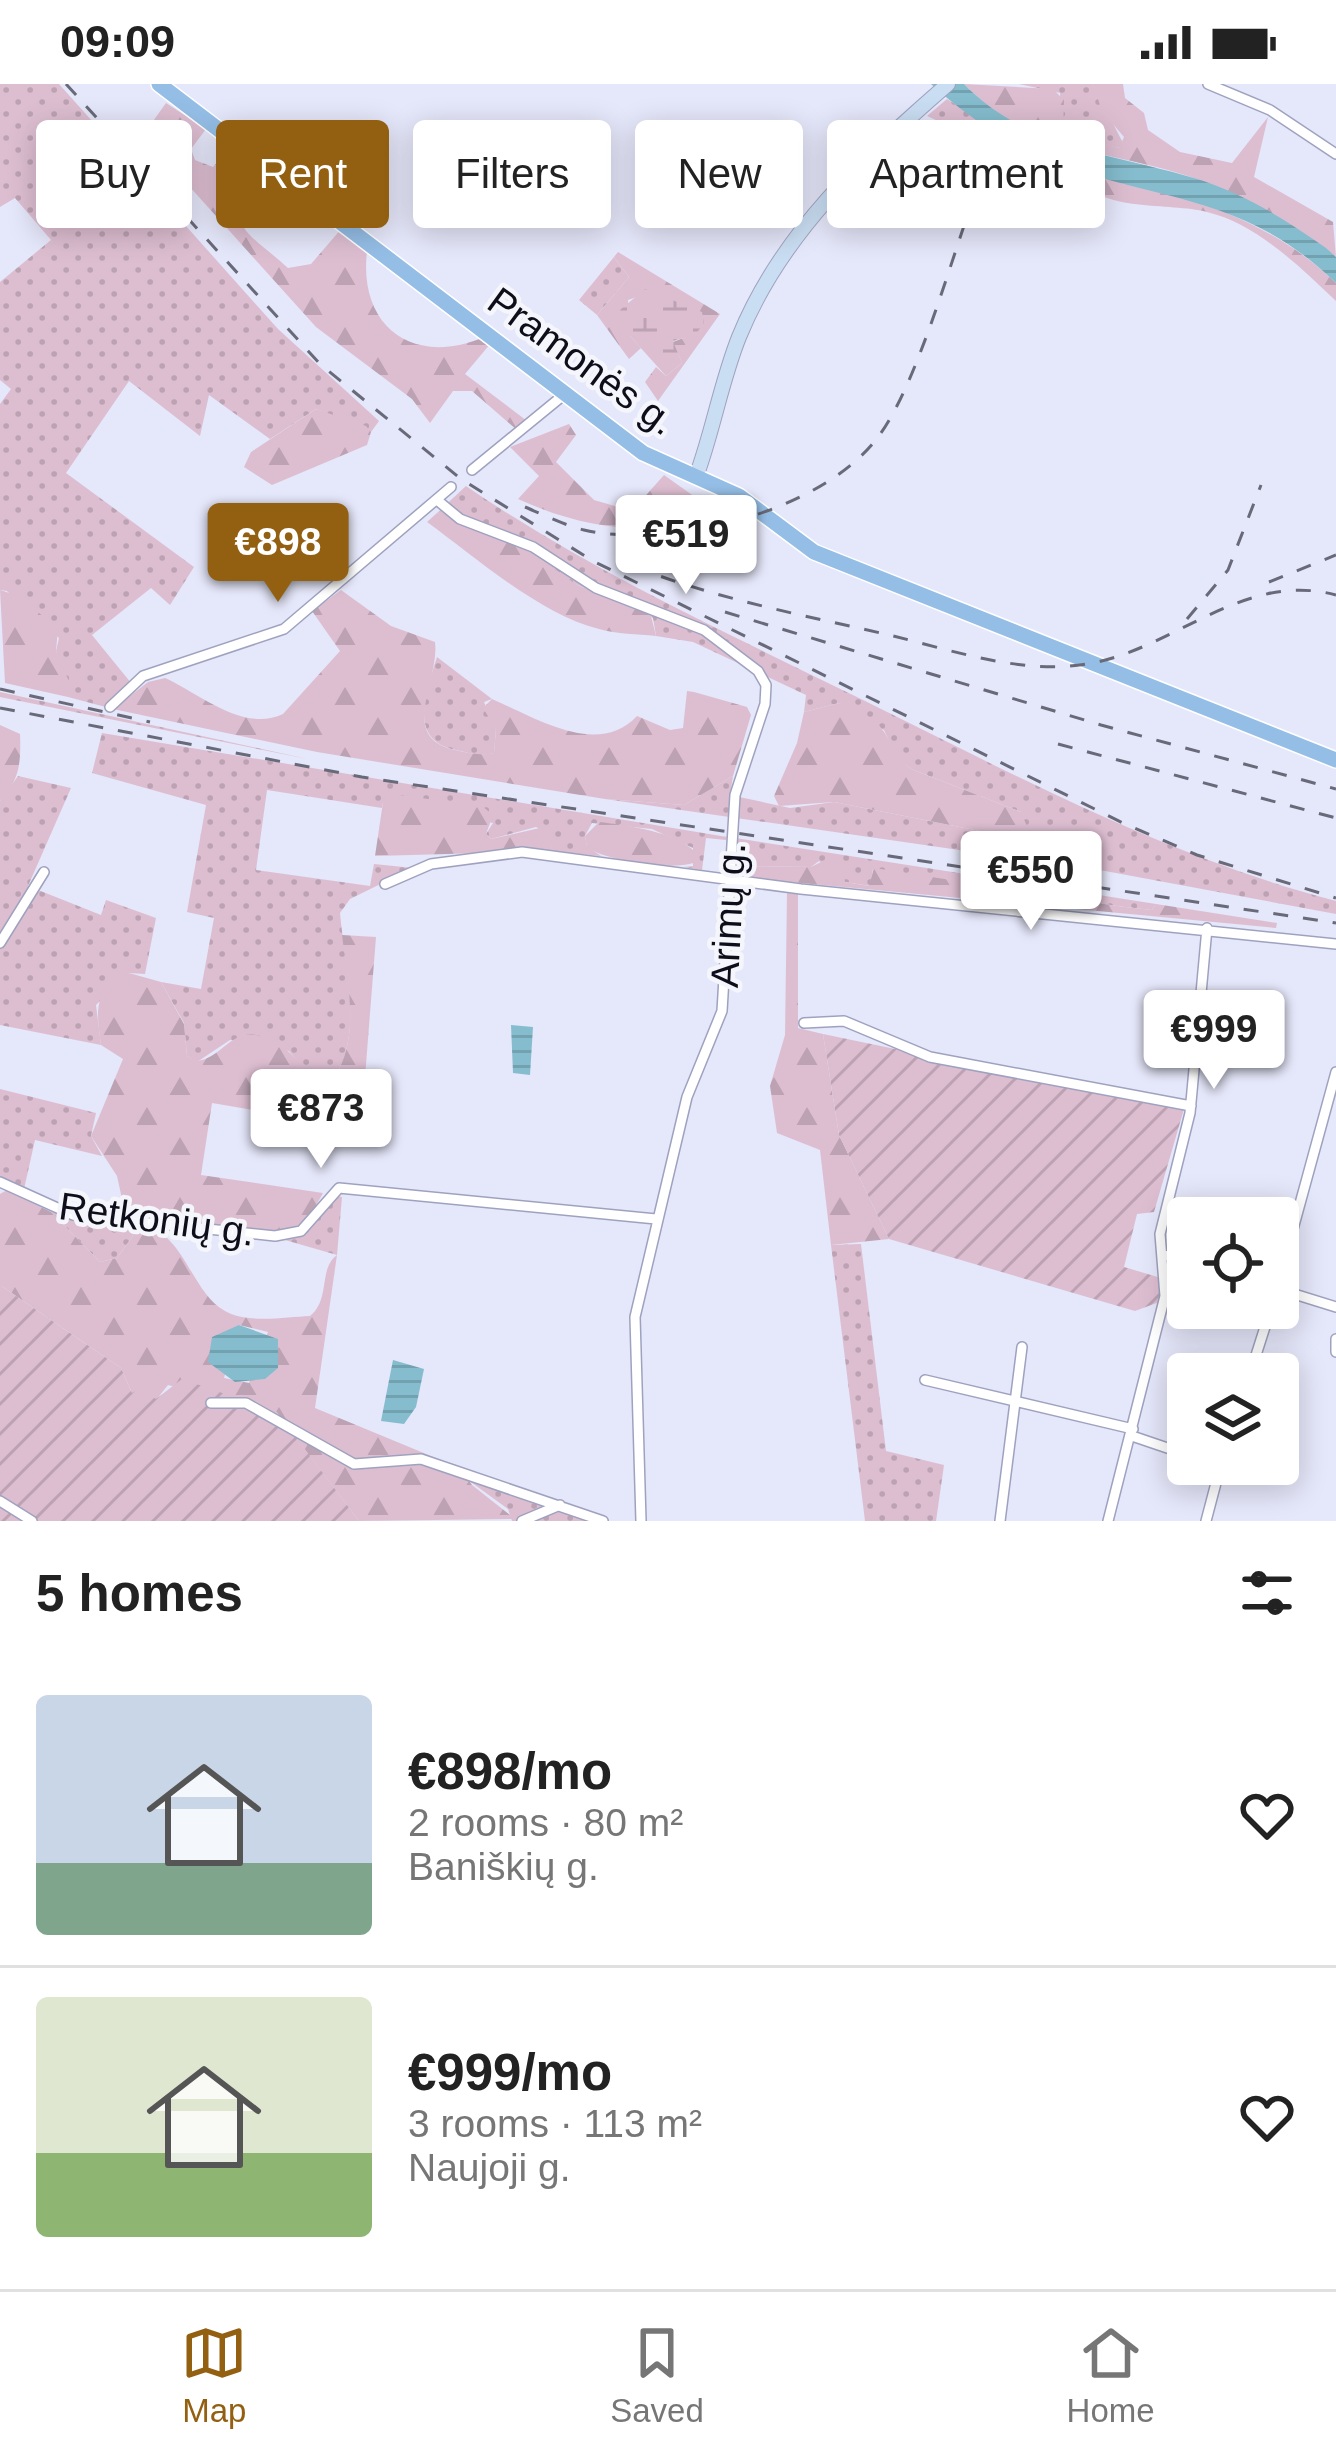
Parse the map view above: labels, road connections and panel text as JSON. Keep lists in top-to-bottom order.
{
  "streets": {
    "main road": ["Pramonės g."],
    "street": ["Arimų g.", "Retkonių g."]
  },
  "crossings": [
    ["Arimų g.", "Retkonių g."]
  ],
  "page": {
    "status": "09:09",
    "chip": [
      "Buy",
      "Rent",
      "Filters",
      "New",
      "Apartment"
    ],
    "price": [
      "€519",
      "€898",
      "€550",
      "€999",
      "€873"
    ],
    "heading": "5 homes",
    "list": [
      {
        "name": "€898/mo",
        "note": "2 rooms · 80 m² · Baniškių g."
      },
      {
        "name": "€999/mo",
        "note": "3 rooms · 113 m² · Naujoji g."
      }
    ],
    "tabs": ["Map", "Saved", "Home"]
  }
}
